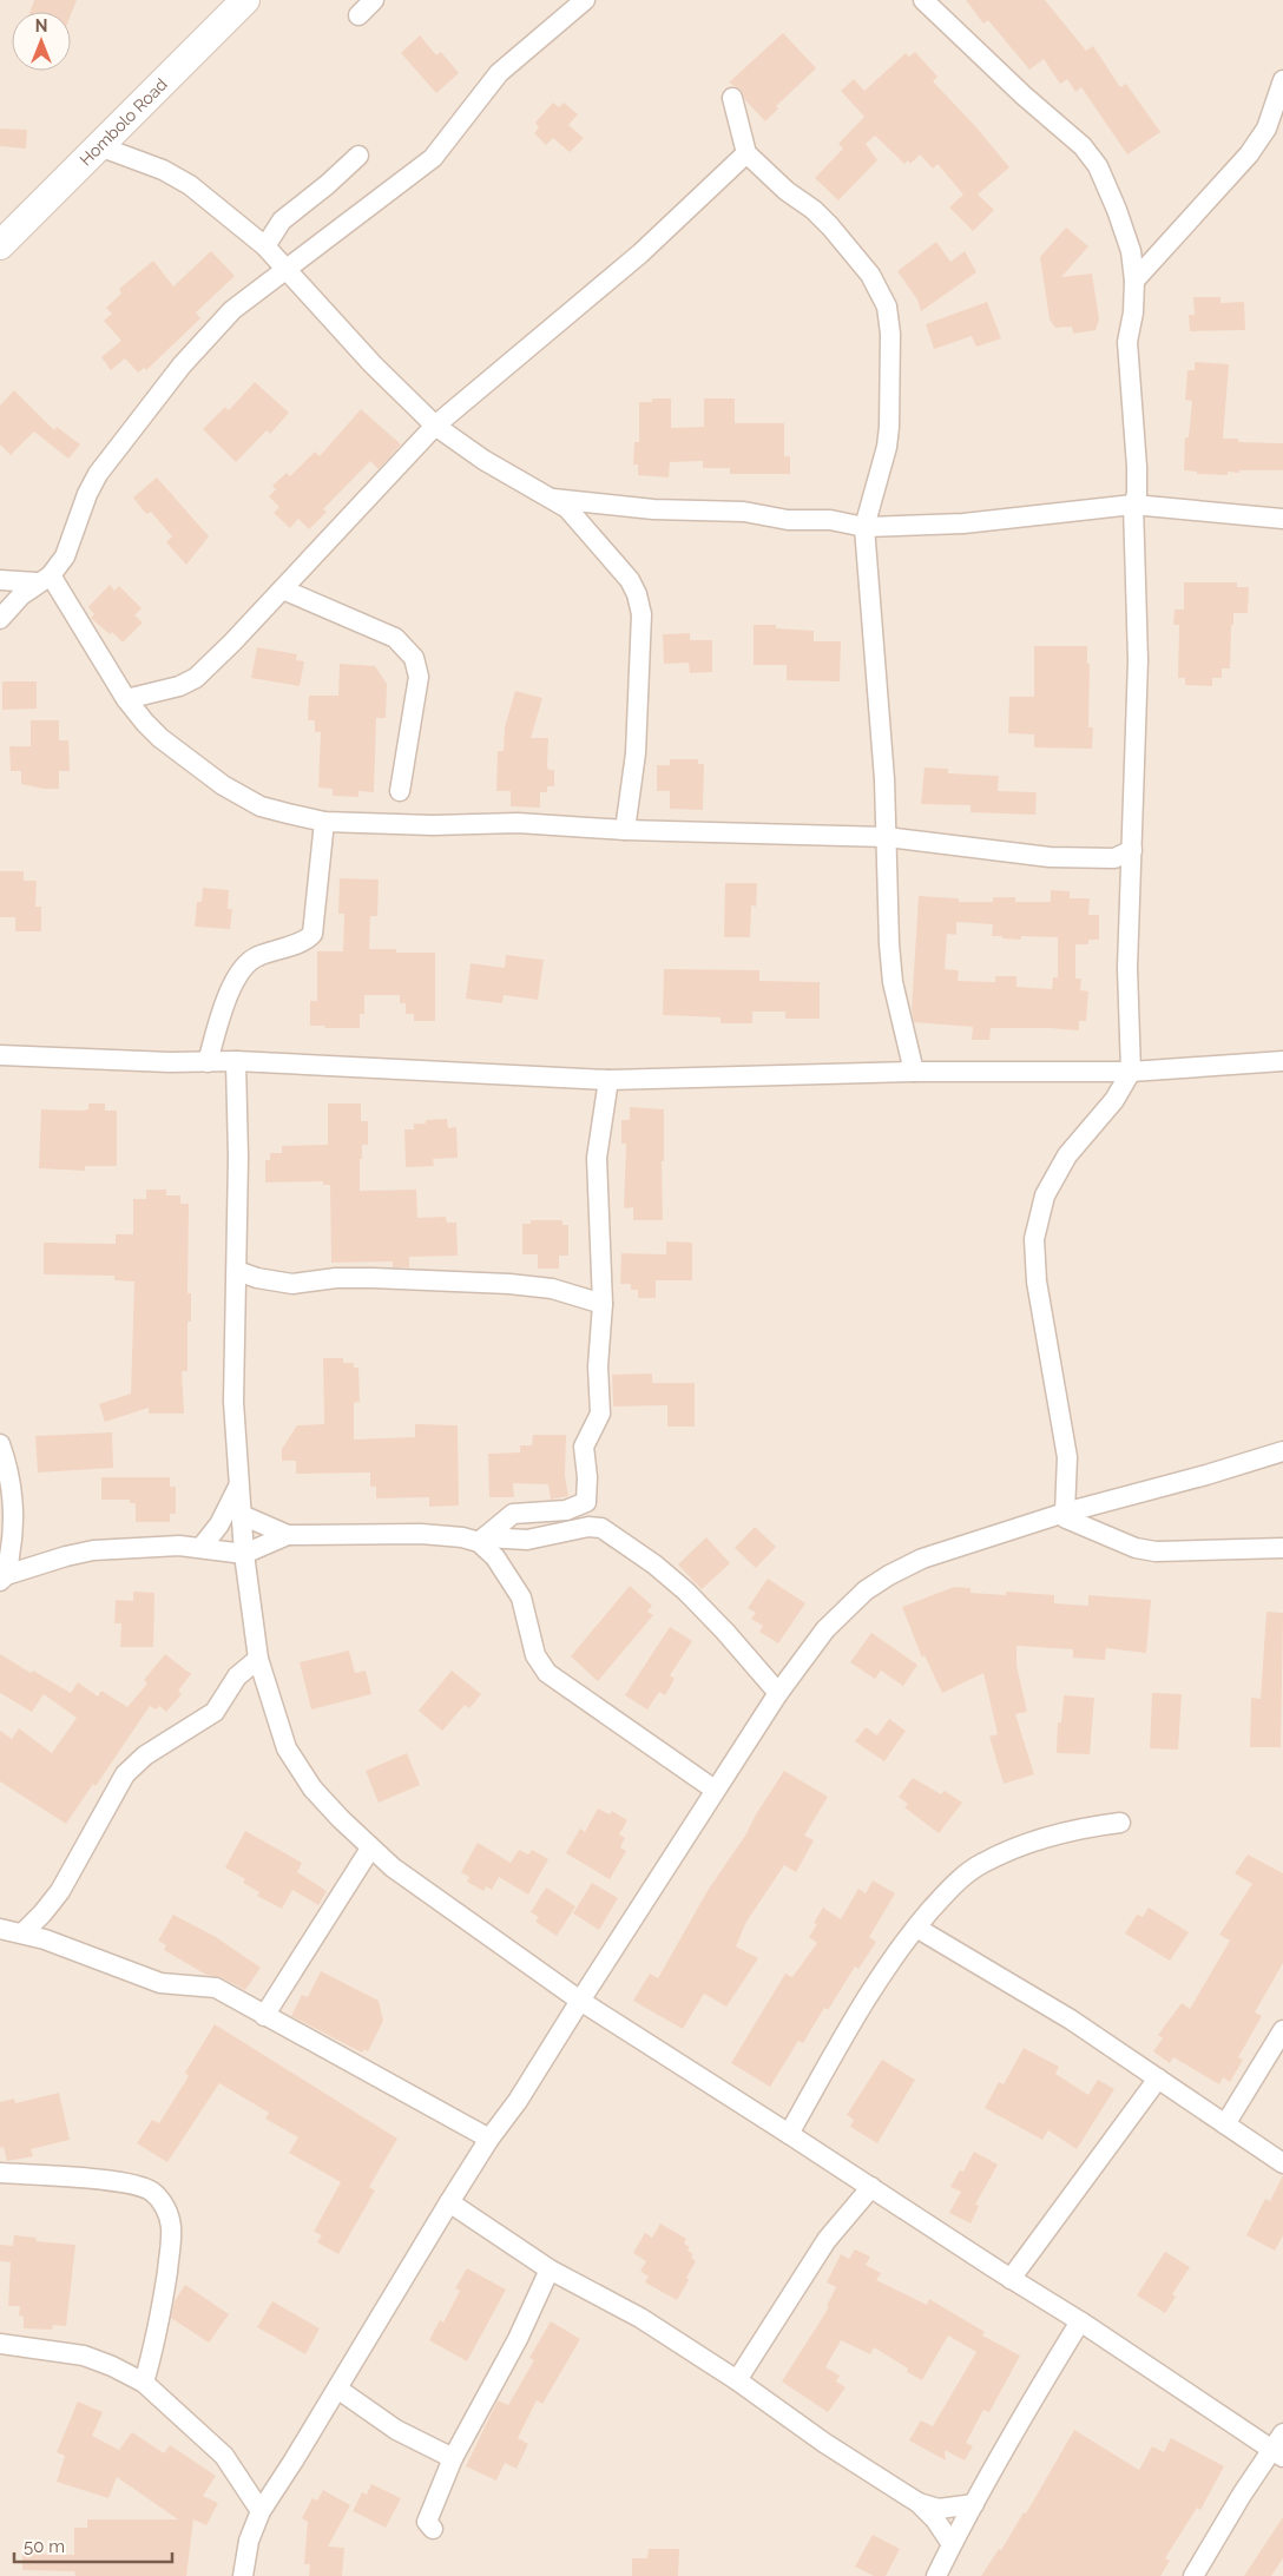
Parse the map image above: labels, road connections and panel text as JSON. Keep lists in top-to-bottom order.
{
  "streets": {
    "street": ["Hombolo Road"]
  },
  "scale_bar": "50 m",
  "north": "top"
}
